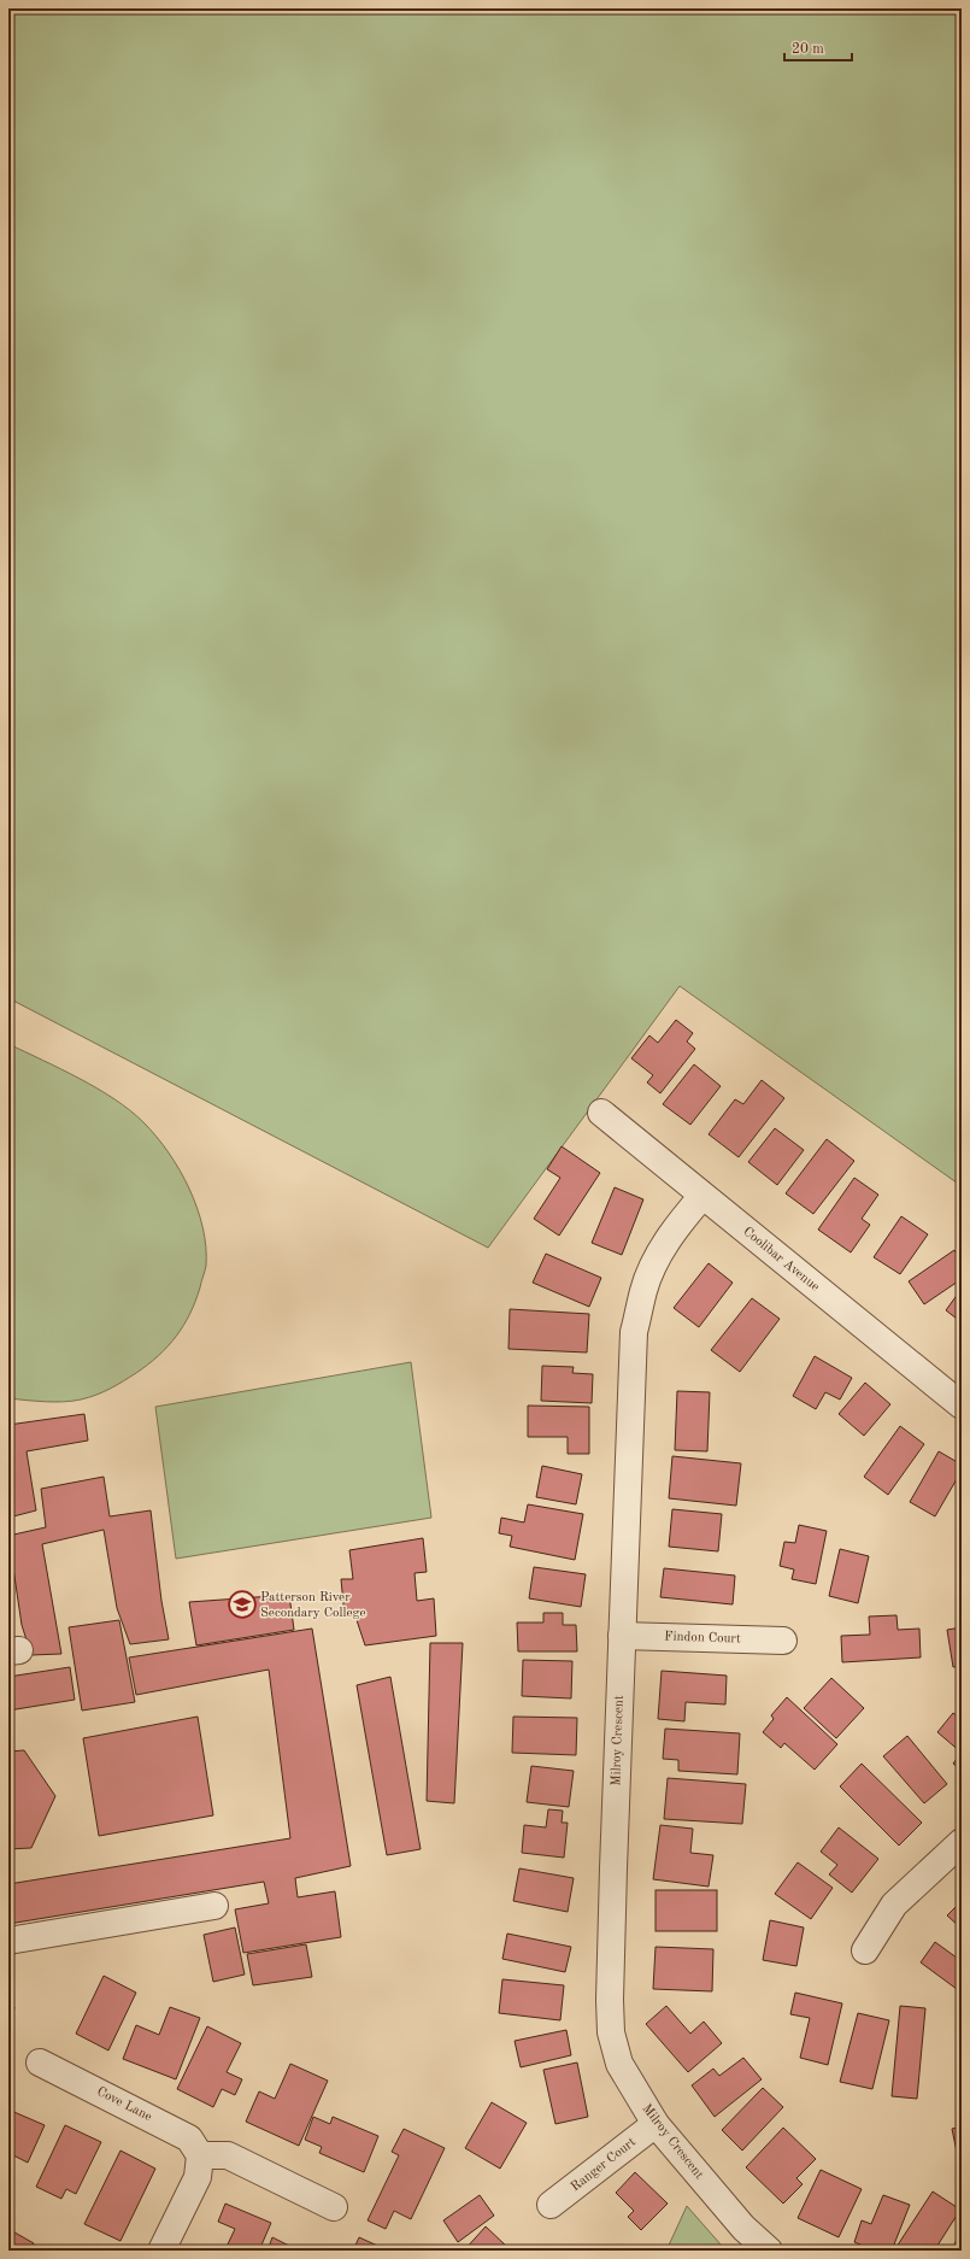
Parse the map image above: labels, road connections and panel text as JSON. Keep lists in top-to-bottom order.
{
  "streets": {
    "street": [
      "Coolibar Avenue",
      "Findon Court",
      "Milroy Crescent",
      "Cove Lane",
      "Ranger Court"
    ]
  },
  "crossings": [
    ["Coolibar Avenue", "Milroy Crescent"],
    ["Findon Court", "Milroy Crescent"],
    ["Milroy Crescent", "Ranger Court"]
  ],
  "places": {
    "school or university": ["Patterson River Secondary College"]
  },
  "scale_bar": "20 m"
}
